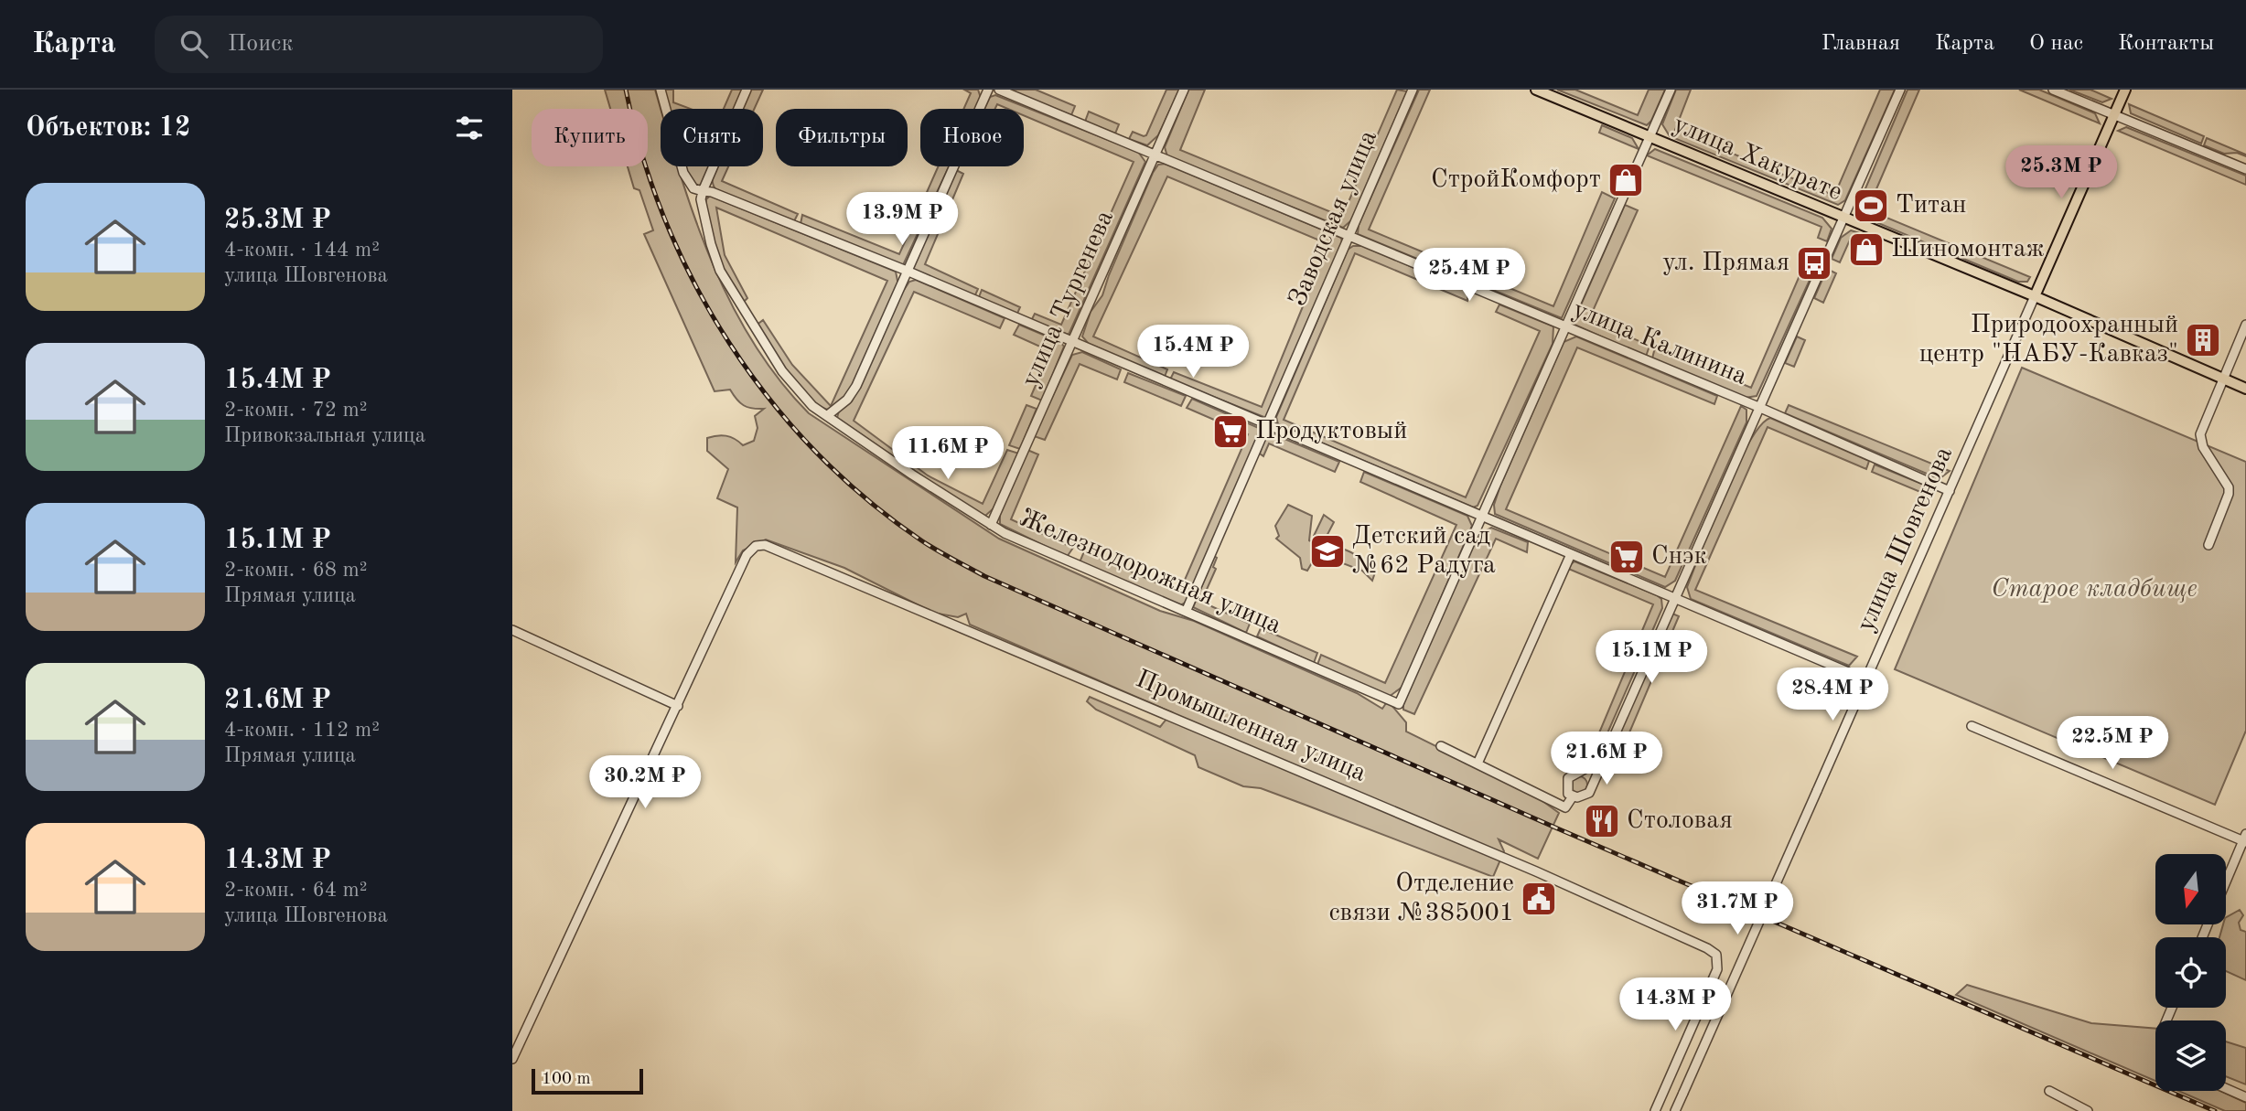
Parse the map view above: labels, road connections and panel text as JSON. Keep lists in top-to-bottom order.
{
  "streets": {
    "main road": ["улица Хакурате", "улица Шовгенова"],
    "street": [
      "Заводская улица",
      "улица Тургенева",
      "улица Калинина",
      "Железнодорожная улица",
      "Промышленная улица"
    ]
  },
  "crossings": [
    ["улица Хакурате", "улица Шовгенова"],
    ["Заводская улица", "улица Калинина"],
    ["Заводская улица", "Железнодорожная улица"],
    ["улица Тургенева", "улица Калинина"],
    ["улица Тургенева", "Железнодорожная улица"],
    ["улица Калинина", "улица Шовгенова"]
  ],
  "parks": ["Старое кладбище"],
  "places": {
    "shop": ["СтройКомфорт", "Шиномонтаж"],
    "sports": ["Титан"],
    "bus stop": ["ул. Прямая"],
    "building": ["Природоохранный центр \"НАБУ-Кавказ\""],
    "supermarket": ["Продуктовый", "Снэк"],
    "school or university": ["Детский сад №62 Радуга"],
    "restaurant": ["Столовая"],
    "public building": ["Отделение связи №385001"]
  },
  "scale_bar": "100 m",
  "north": "bottom",
  "page": {
    "header": "Карта",
    "search": "Поиск",
    "nav": [
      "Главная",
      "Карта",
      "О нас",
      "Контакты"
    ],
    "heading": "Объектов: 12",
    "chip": [
      "Купить",
      "Снять",
      "Фильтры",
      "Новое"
    ],
    "price": [
      "25.3M ₽",
      "13.9M ₽",
      "25.4M ₽",
      "15.4M ₽",
      "11.6M ₽",
      "15.1M ₽",
      "28.4M ₽",
      "22.5M ₽",
      "21.6M ₽",
      "30.2M ₽",
      "31.7M ₽",
      "14.3M ₽"
    ],
    "list": [
      {
        "name": "25.3M ₽",
        "note": "4-комн. · 144 m² · улица Шовгенова"
      },
      {
        "name": "15.4M ₽",
        "note": "2-комн. · 72 m² · Привокзальная улица"
      },
      {
        "name": "15.1M ₽",
        "note": "2-комн. · 68 m² · Прямая улица"
      },
      {
        "name": "21.6M ₽",
        "note": "4-комн. · 112 m² · Прямая улица"
      },
      {
        "name": "14.3M ₽",
        "note": "2-комн. · 64 m² · улица Шовгенова"
      }
    ],
    "scale": "100 m"
  }
}
